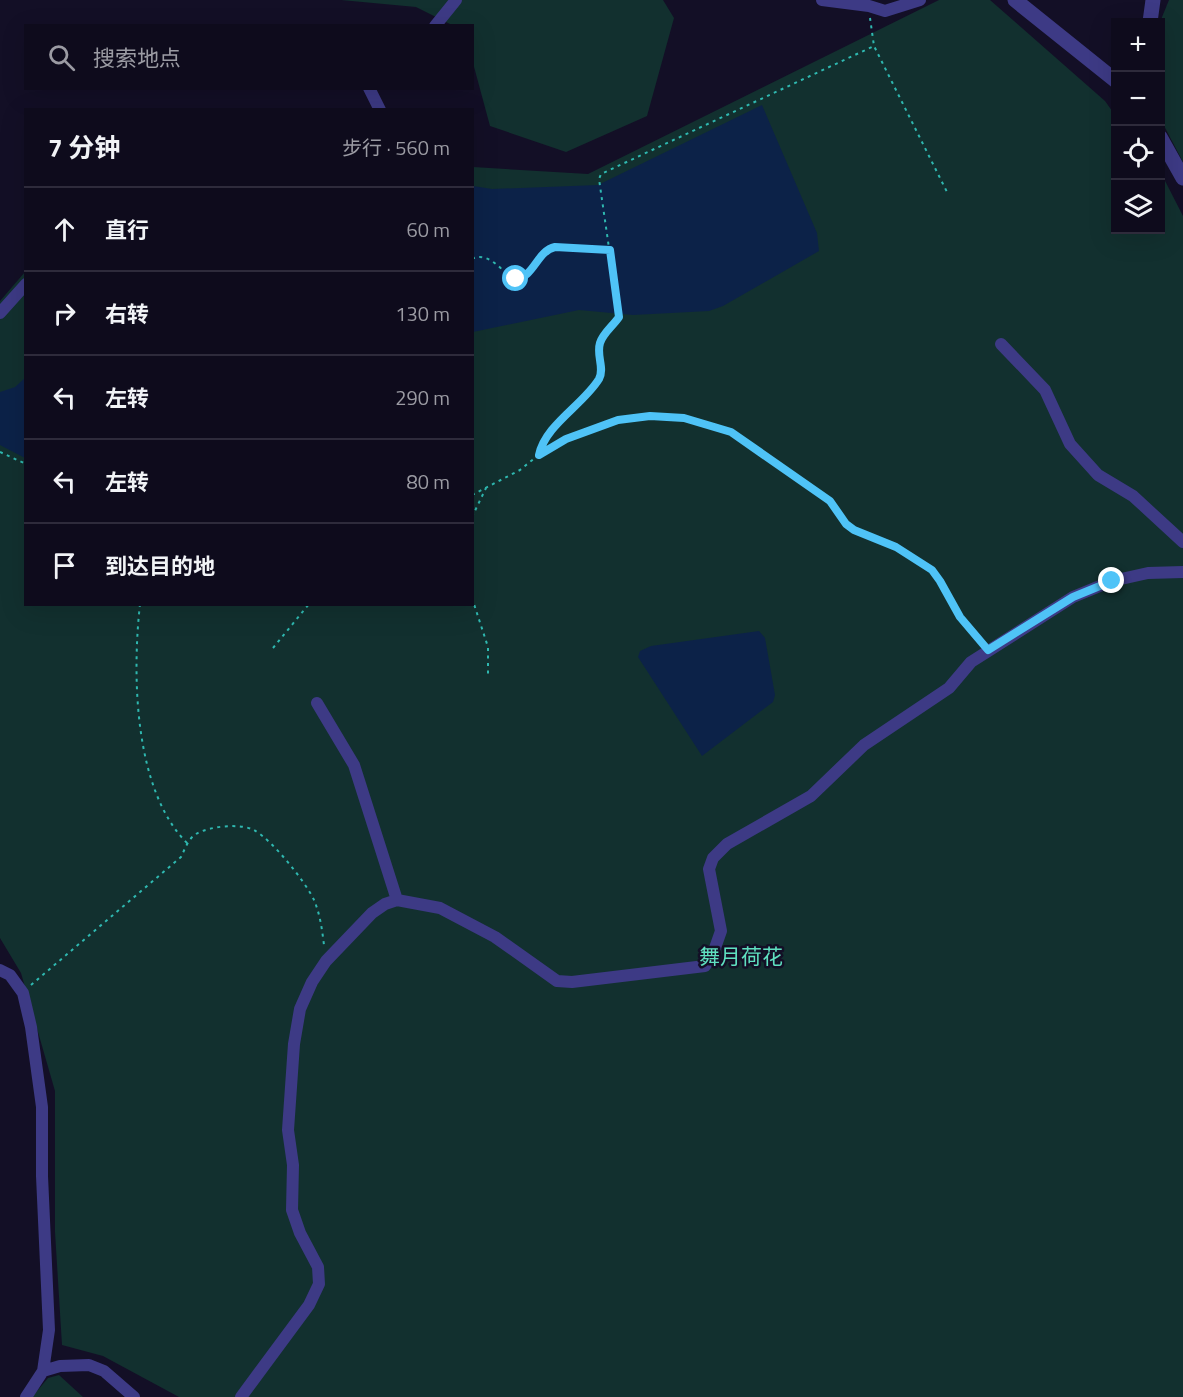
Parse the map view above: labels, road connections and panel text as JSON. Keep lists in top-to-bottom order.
{
  "parks": ["舞月荷花"],
  "page": {
    "map_buttons": ["+", "−"],
    "search": "搜索地点",
    "heading": ["7 分钟", "步行 · 560 m"],
    "list": [
      ["直行", "60 m"],
      ["右转", "130 m"],
      ["左转", "290 m"],
      ["左转", "80 m"],
      "到达目的地"
    ]
  }
}
